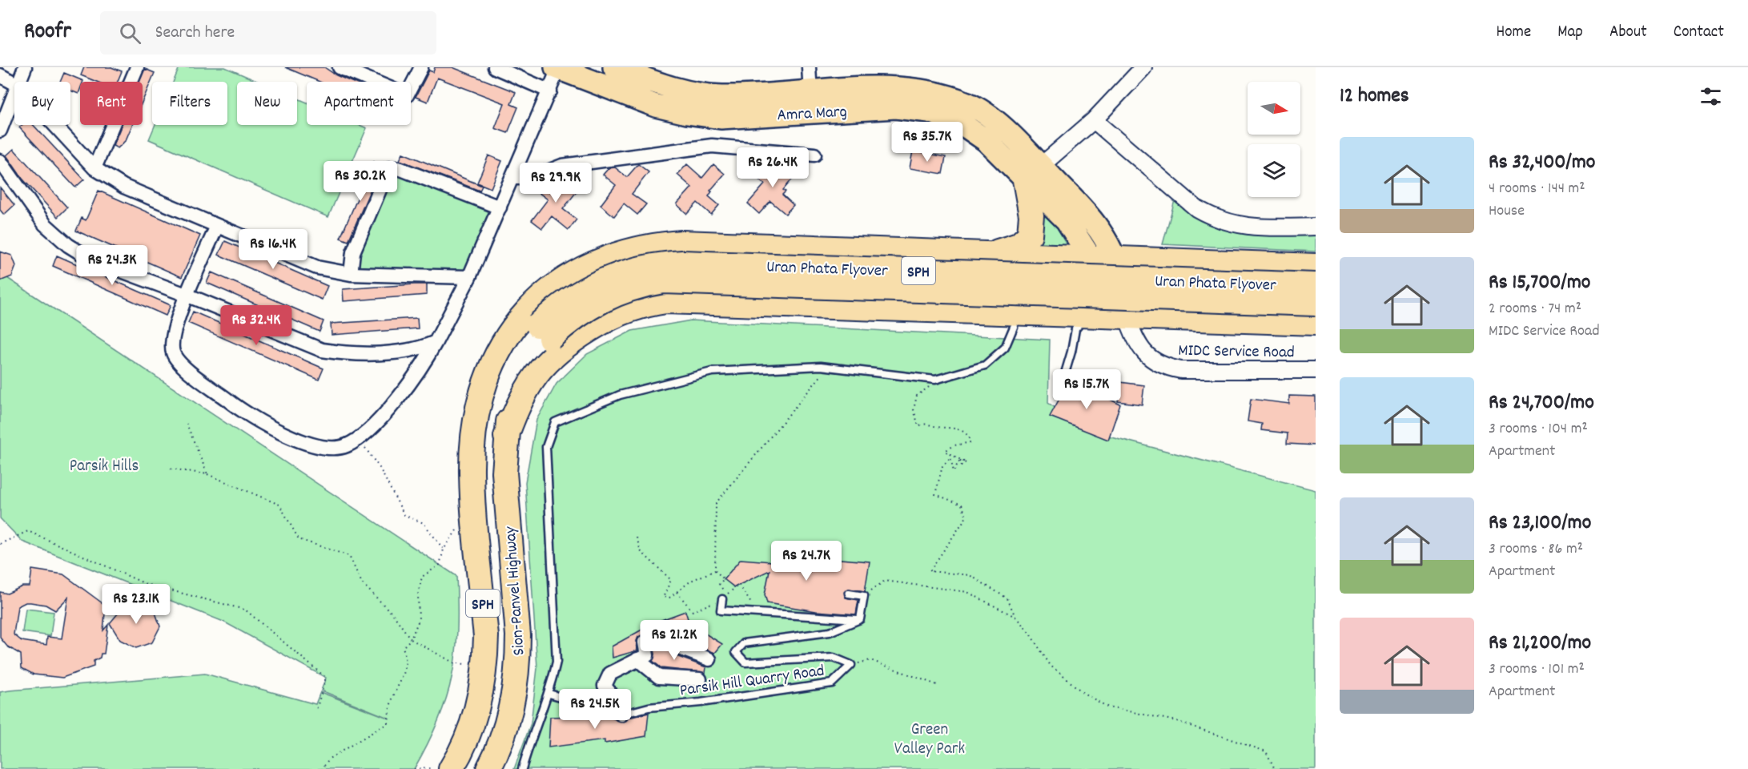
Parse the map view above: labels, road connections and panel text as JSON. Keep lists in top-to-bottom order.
{
  "streets": {
    "highway": [
      "Amra Marg",
      "Uran Phata Flyover",
      "SPH",
      "Sion-Panvel Highway"
    ],
    "street": ["MIDC Service Road"],
    "lane": ["Parsik Hill Quarry Road"]
  },
  "crossings": [
    ["Amra Marg", "MIDC Service Road"],
    ["Uran Phata Flyover", "Sion-Panvel Highway"]
  ],
  "parks": ["Parsik Hills", "Green Valley Park"],
  "north": "right",
  "page": {
    "header": "Roofr",
    "search": "Search here",
    "nav": [
      "Home",
      "Map",
      "About",
      "Contact"
    ],
    "heading": "12 homes",
    "chip": [
      "Buy",
      "Rent",
      "Filters",
      "New",
      "Apartment"
    ],
    "price": [
      "Rs 35.7K",
      "Rs 26.4K",
      "Rs 30.2K",
      "Rs 29.9K",
      "Rs 16.4K",
      "Rs 24.3K",
      "Rs 32.4K",
      "Rs 15.7K",
      "Rs 24.7K",
      "Rs 23.1K",
      "Rs 21.2K",
      "Rs 24.5K"
    ],
    "list": [
      {
        "name": "Rs 32,400/mo",
        "note": "4 rooms · 144 m² · House"
      },
      {
        "name": "Rs 15,700/mo",
        "note": "2 rooms · 74 m² · MIDC Service Road"
      },
      {
        "name": "Rs 24,700/mo",
        "note": "3 rooms · 104 m² · Apartment"
      },
      {
        "name": "Rs 23,100/mo",
        "note": "3 rooms · 86 m² · Apartment"
      },
      {
        "name": "Rs 21,200/mo",
        "note": "3 rooms · 101 m² · Apartment"
      }
    ]
  }
}
